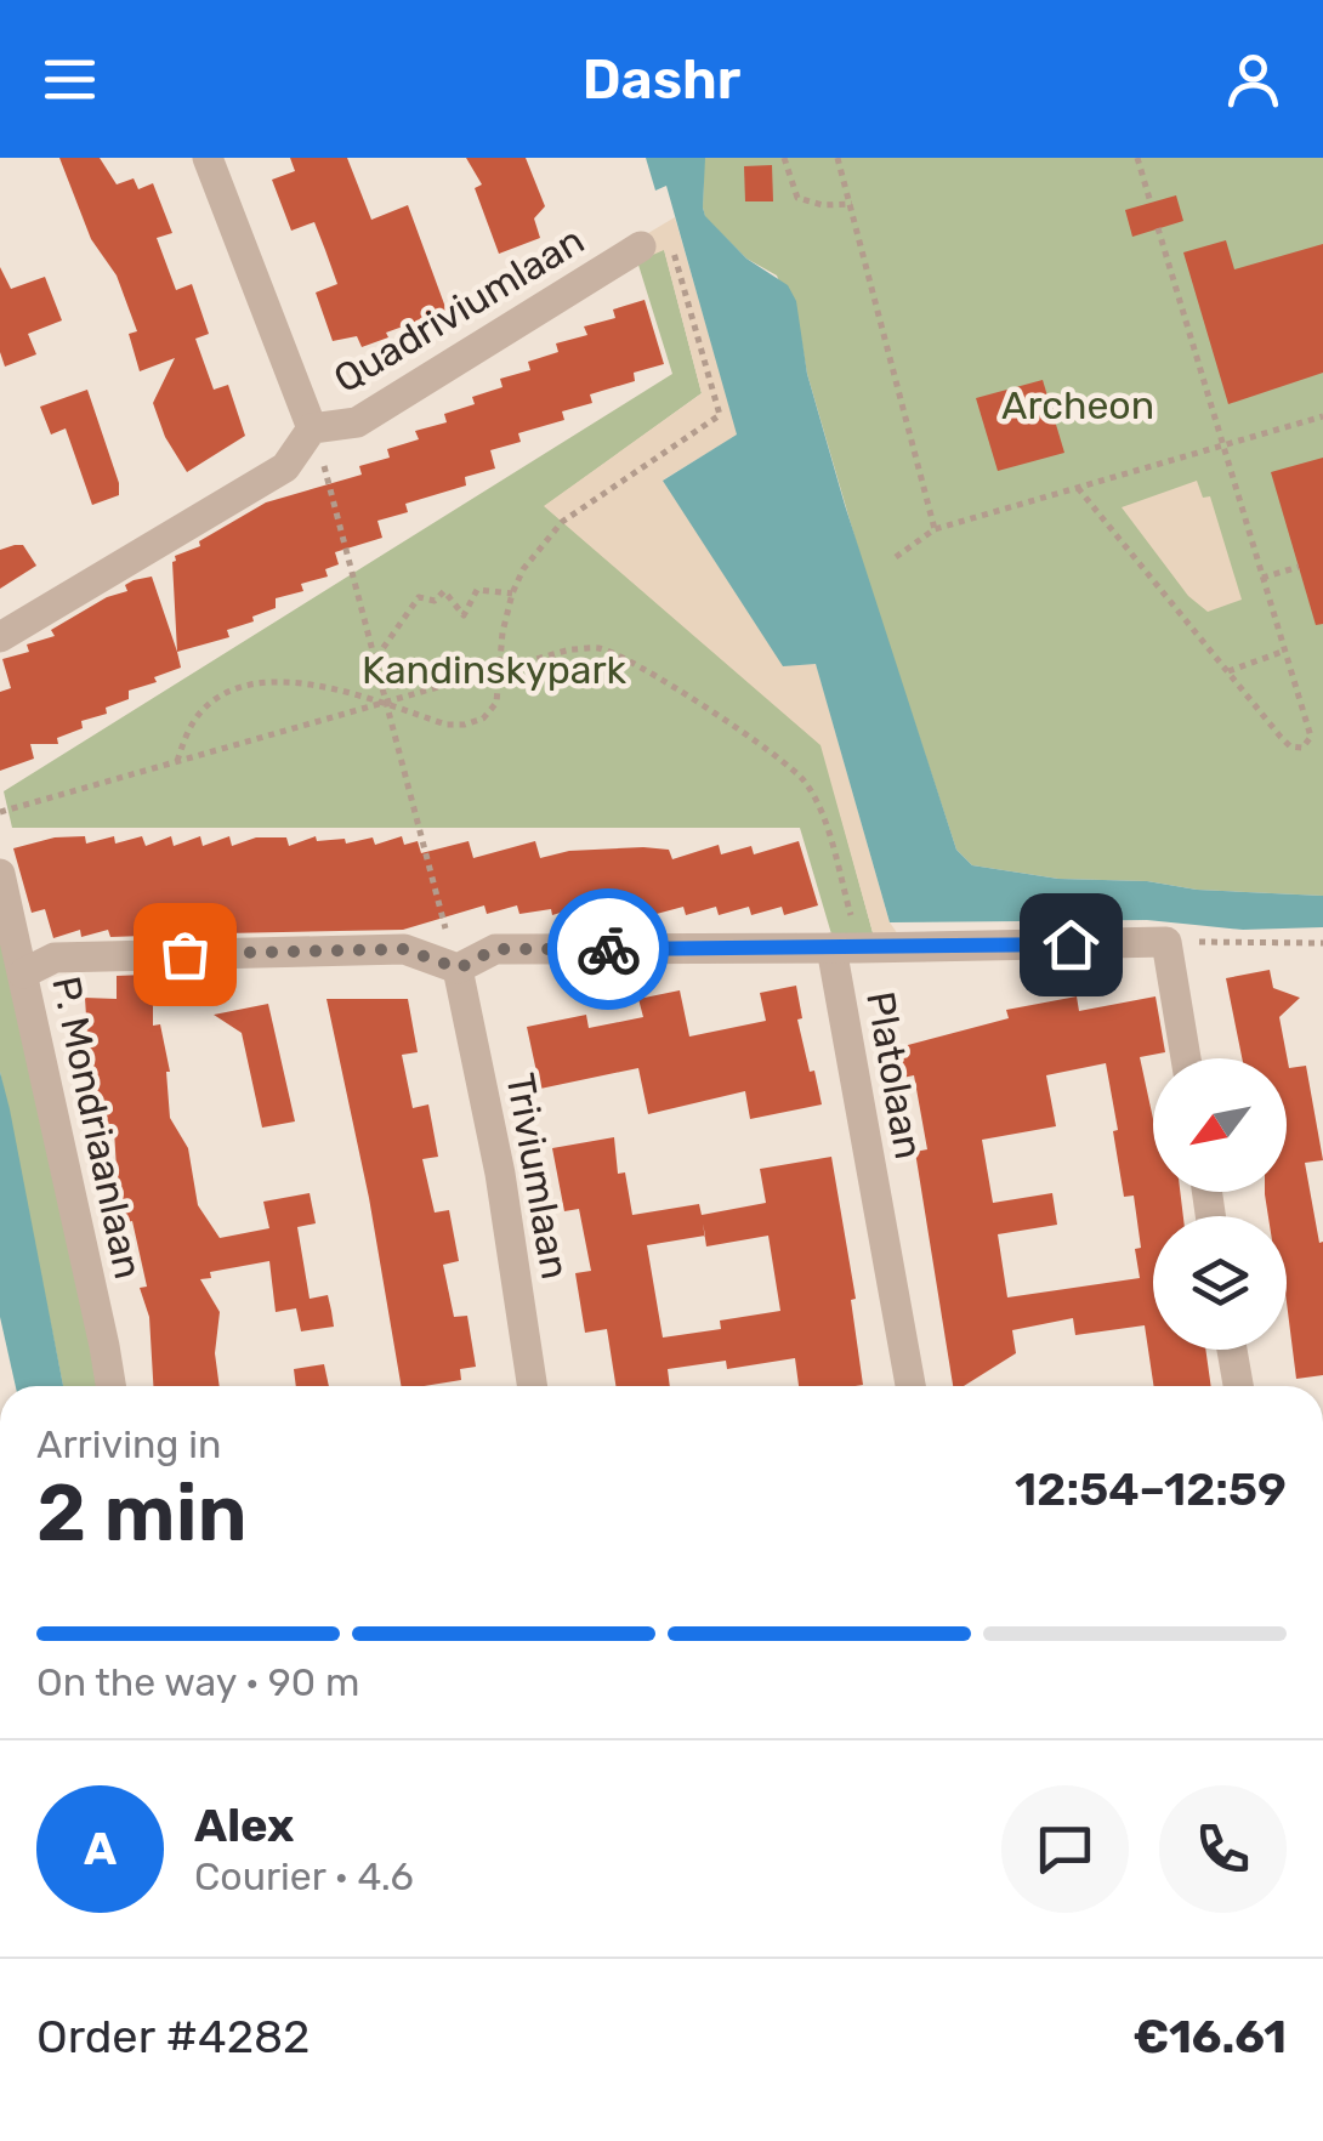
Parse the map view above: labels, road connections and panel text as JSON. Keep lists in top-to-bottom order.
{
  "streets": {
    "street": [
      "Quadriviumlaan",
      "Platolaan",
      "P. Mondriaanlaan",
      "Triviumlaan"
    ]
  },
  "parks": ["Archeon", "Kandinskypark"],
  "north": "bottom left",
  "page": {
    "header": "Dashr",
    "heading": ["2 min", "Arriving in", "12:54–12:59"],
    "panel": [
      "Alex",
      "Courier · 4.6",
      "Order #4282",
      "€16.61"
    ],
    "bar": "On the way · 90 m",
    "round": "A"
  }
}
